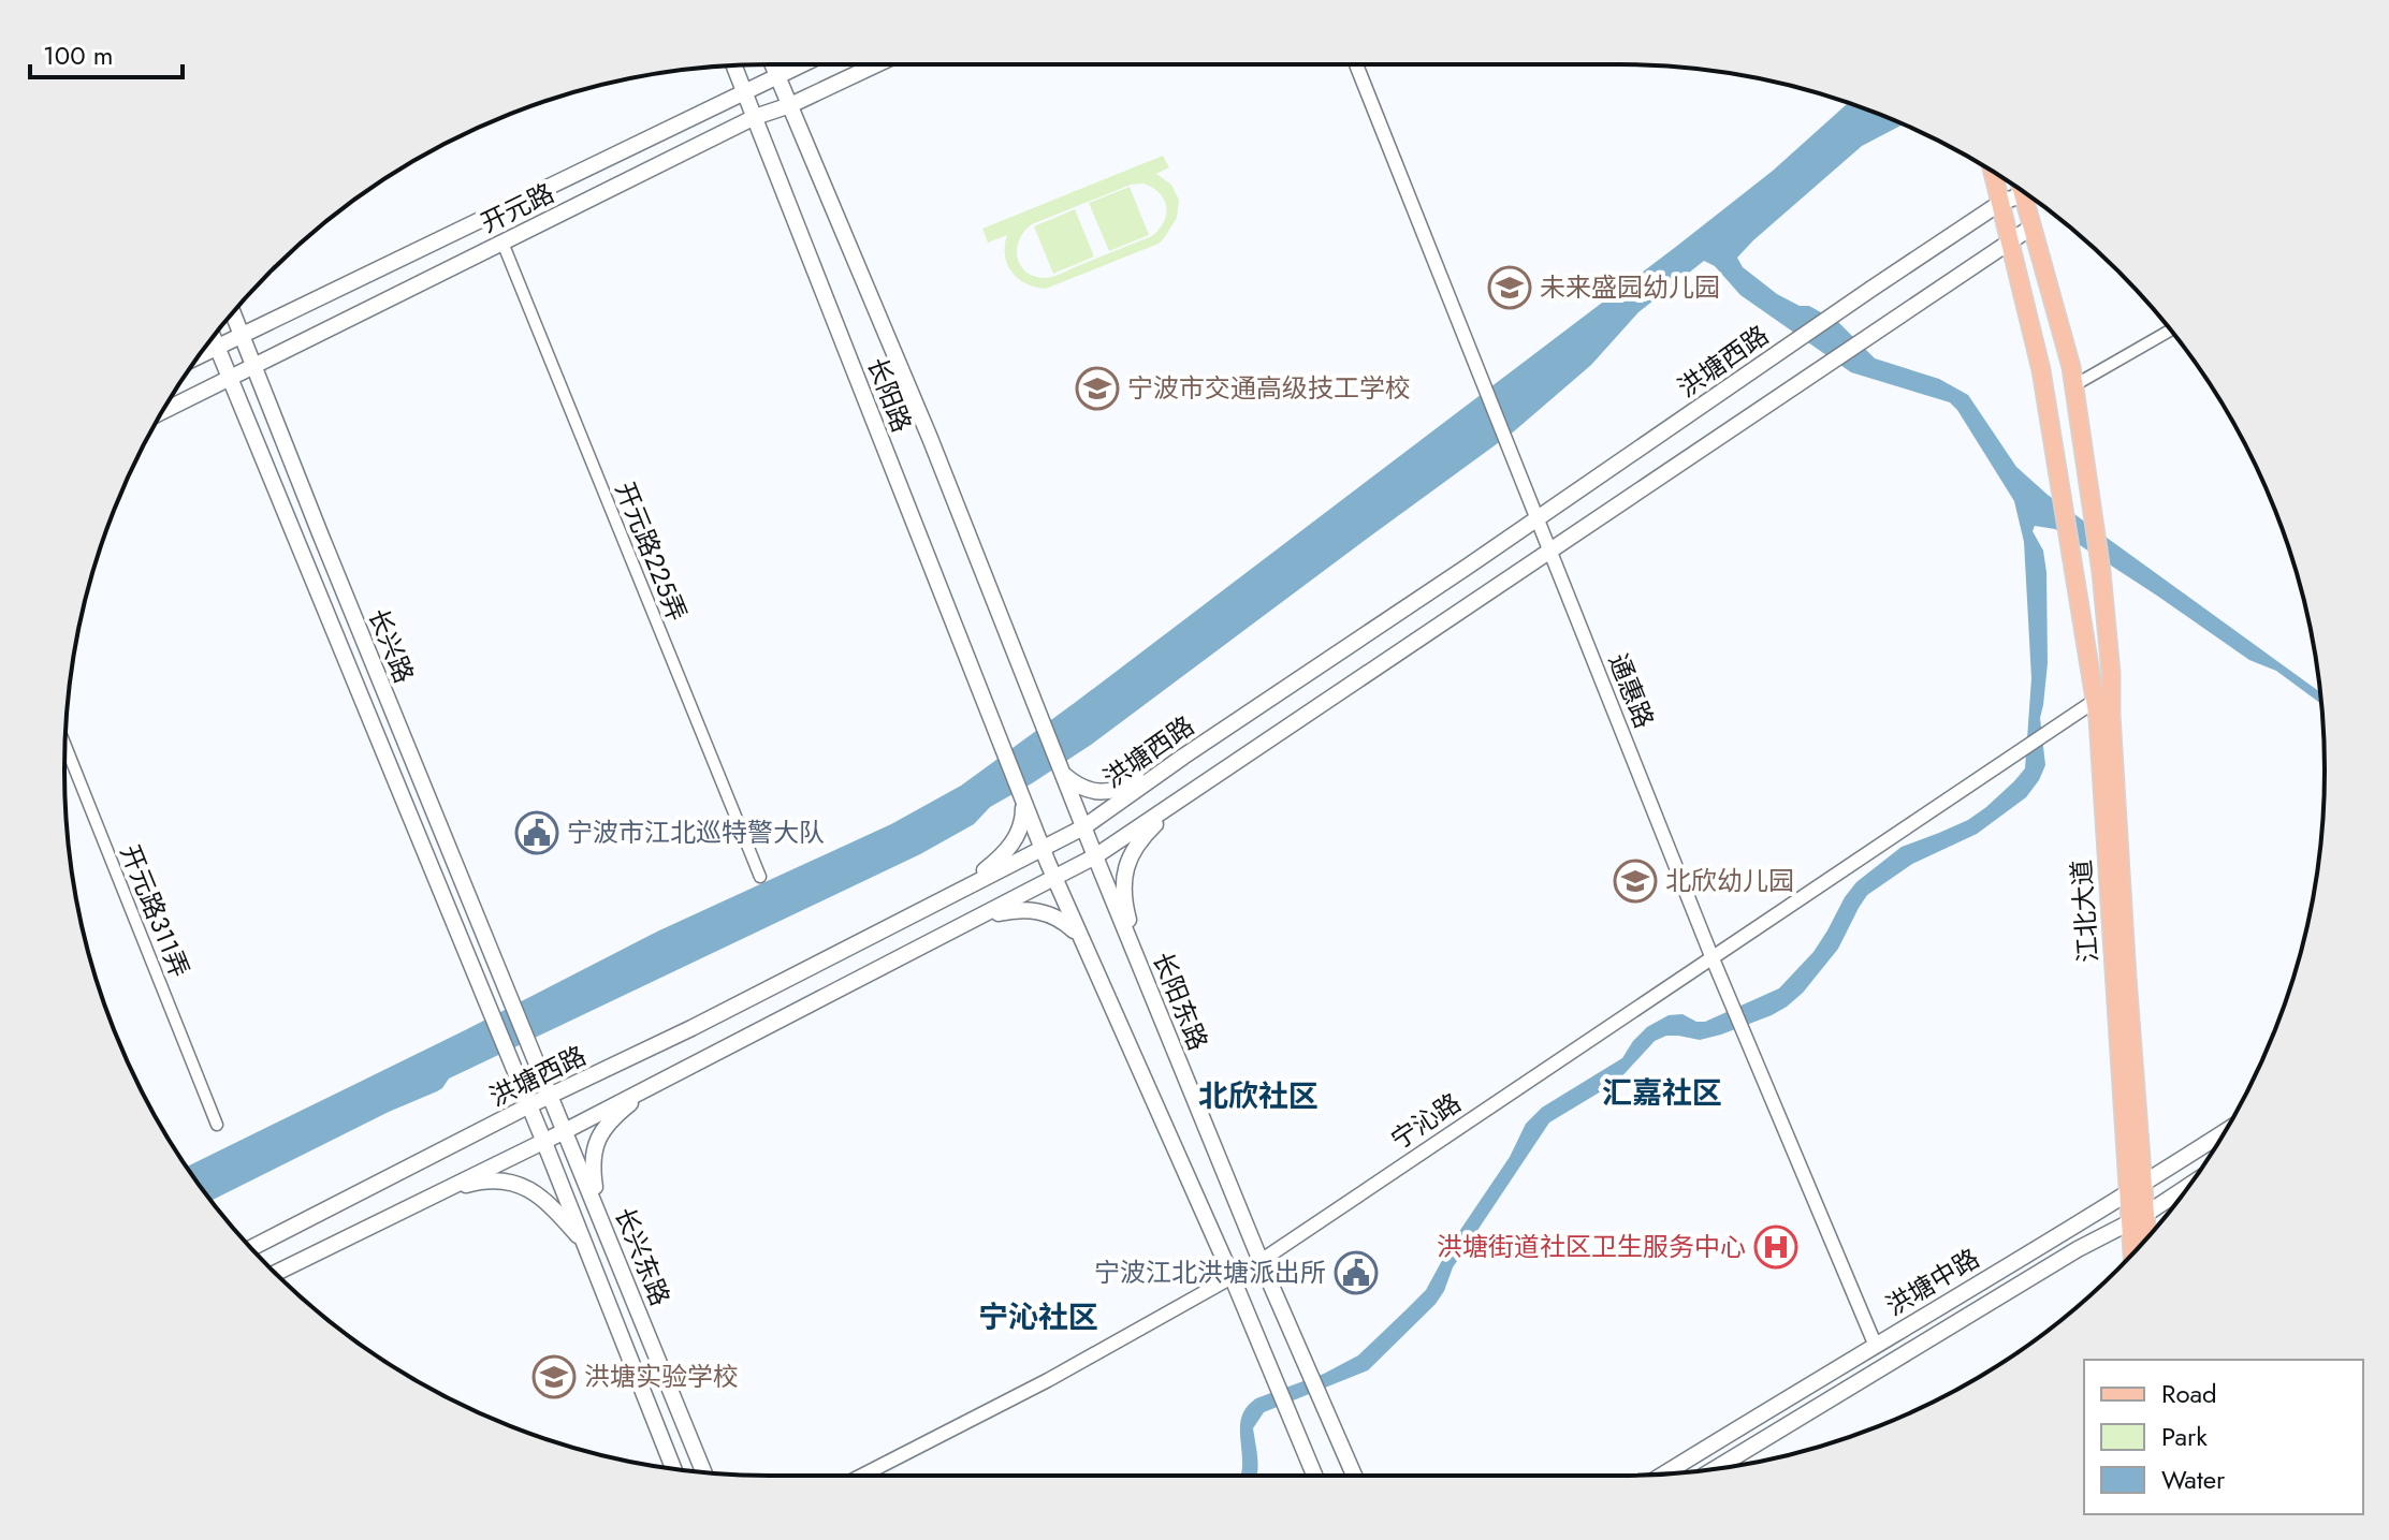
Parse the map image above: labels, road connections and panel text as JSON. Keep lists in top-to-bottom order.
{
  "streets": {
    "main road": [
      "开元路",
      "洪塘西路",
      "长阳路",
      "长兴路",
      "江北大道",
      "长阳东路",
      "长兴东路",
      "洪塘中路"
    ],
    "street": [
      "开元路225弄",
      "通惠路",
      "开元路311弄",
      "宁沁路"
    ]
  },
  "crossings": [
    ["开元路", "长阳路"],
    ["开元路", "开元路225弄"],
    ["开元路", "长兴路"],
    ["洪塘西路", "通惠路"],
    ["洪塘西路", "长阳东路"],
    ["洪塘西路", "长兴东路"],
    ["长阳路", "长阳东路"],
    ["长兴路", "长兴东路"],
    ["通惠路", "宁沁路"],
    ["通惠路", "洪塘中路"],
    ["江北大道", "宁沁路"],
    ["江北大道", "洪塘中路"],
    ["长阳东路", "宁沁路"]
  ],
  "districts": ["汇嘉社区", "北欣社区", "宁沁社区"],
  "places": {
    "school or university": [
      "未来盛园幼儿园",
      "宁波市交通高级技工学校",
      "北欣幼儿园",
      "洪塘实验学校"
    ],
    "public building": ["宁波市江北巡特警大队", "宁波江北洪塘派出所"],
    "hospital": ["洪塘街道社区卫生服务中心"]
  },
  "legend": ["Road", "Park", "Water"],
  "scale_bar": "100 m"
}
